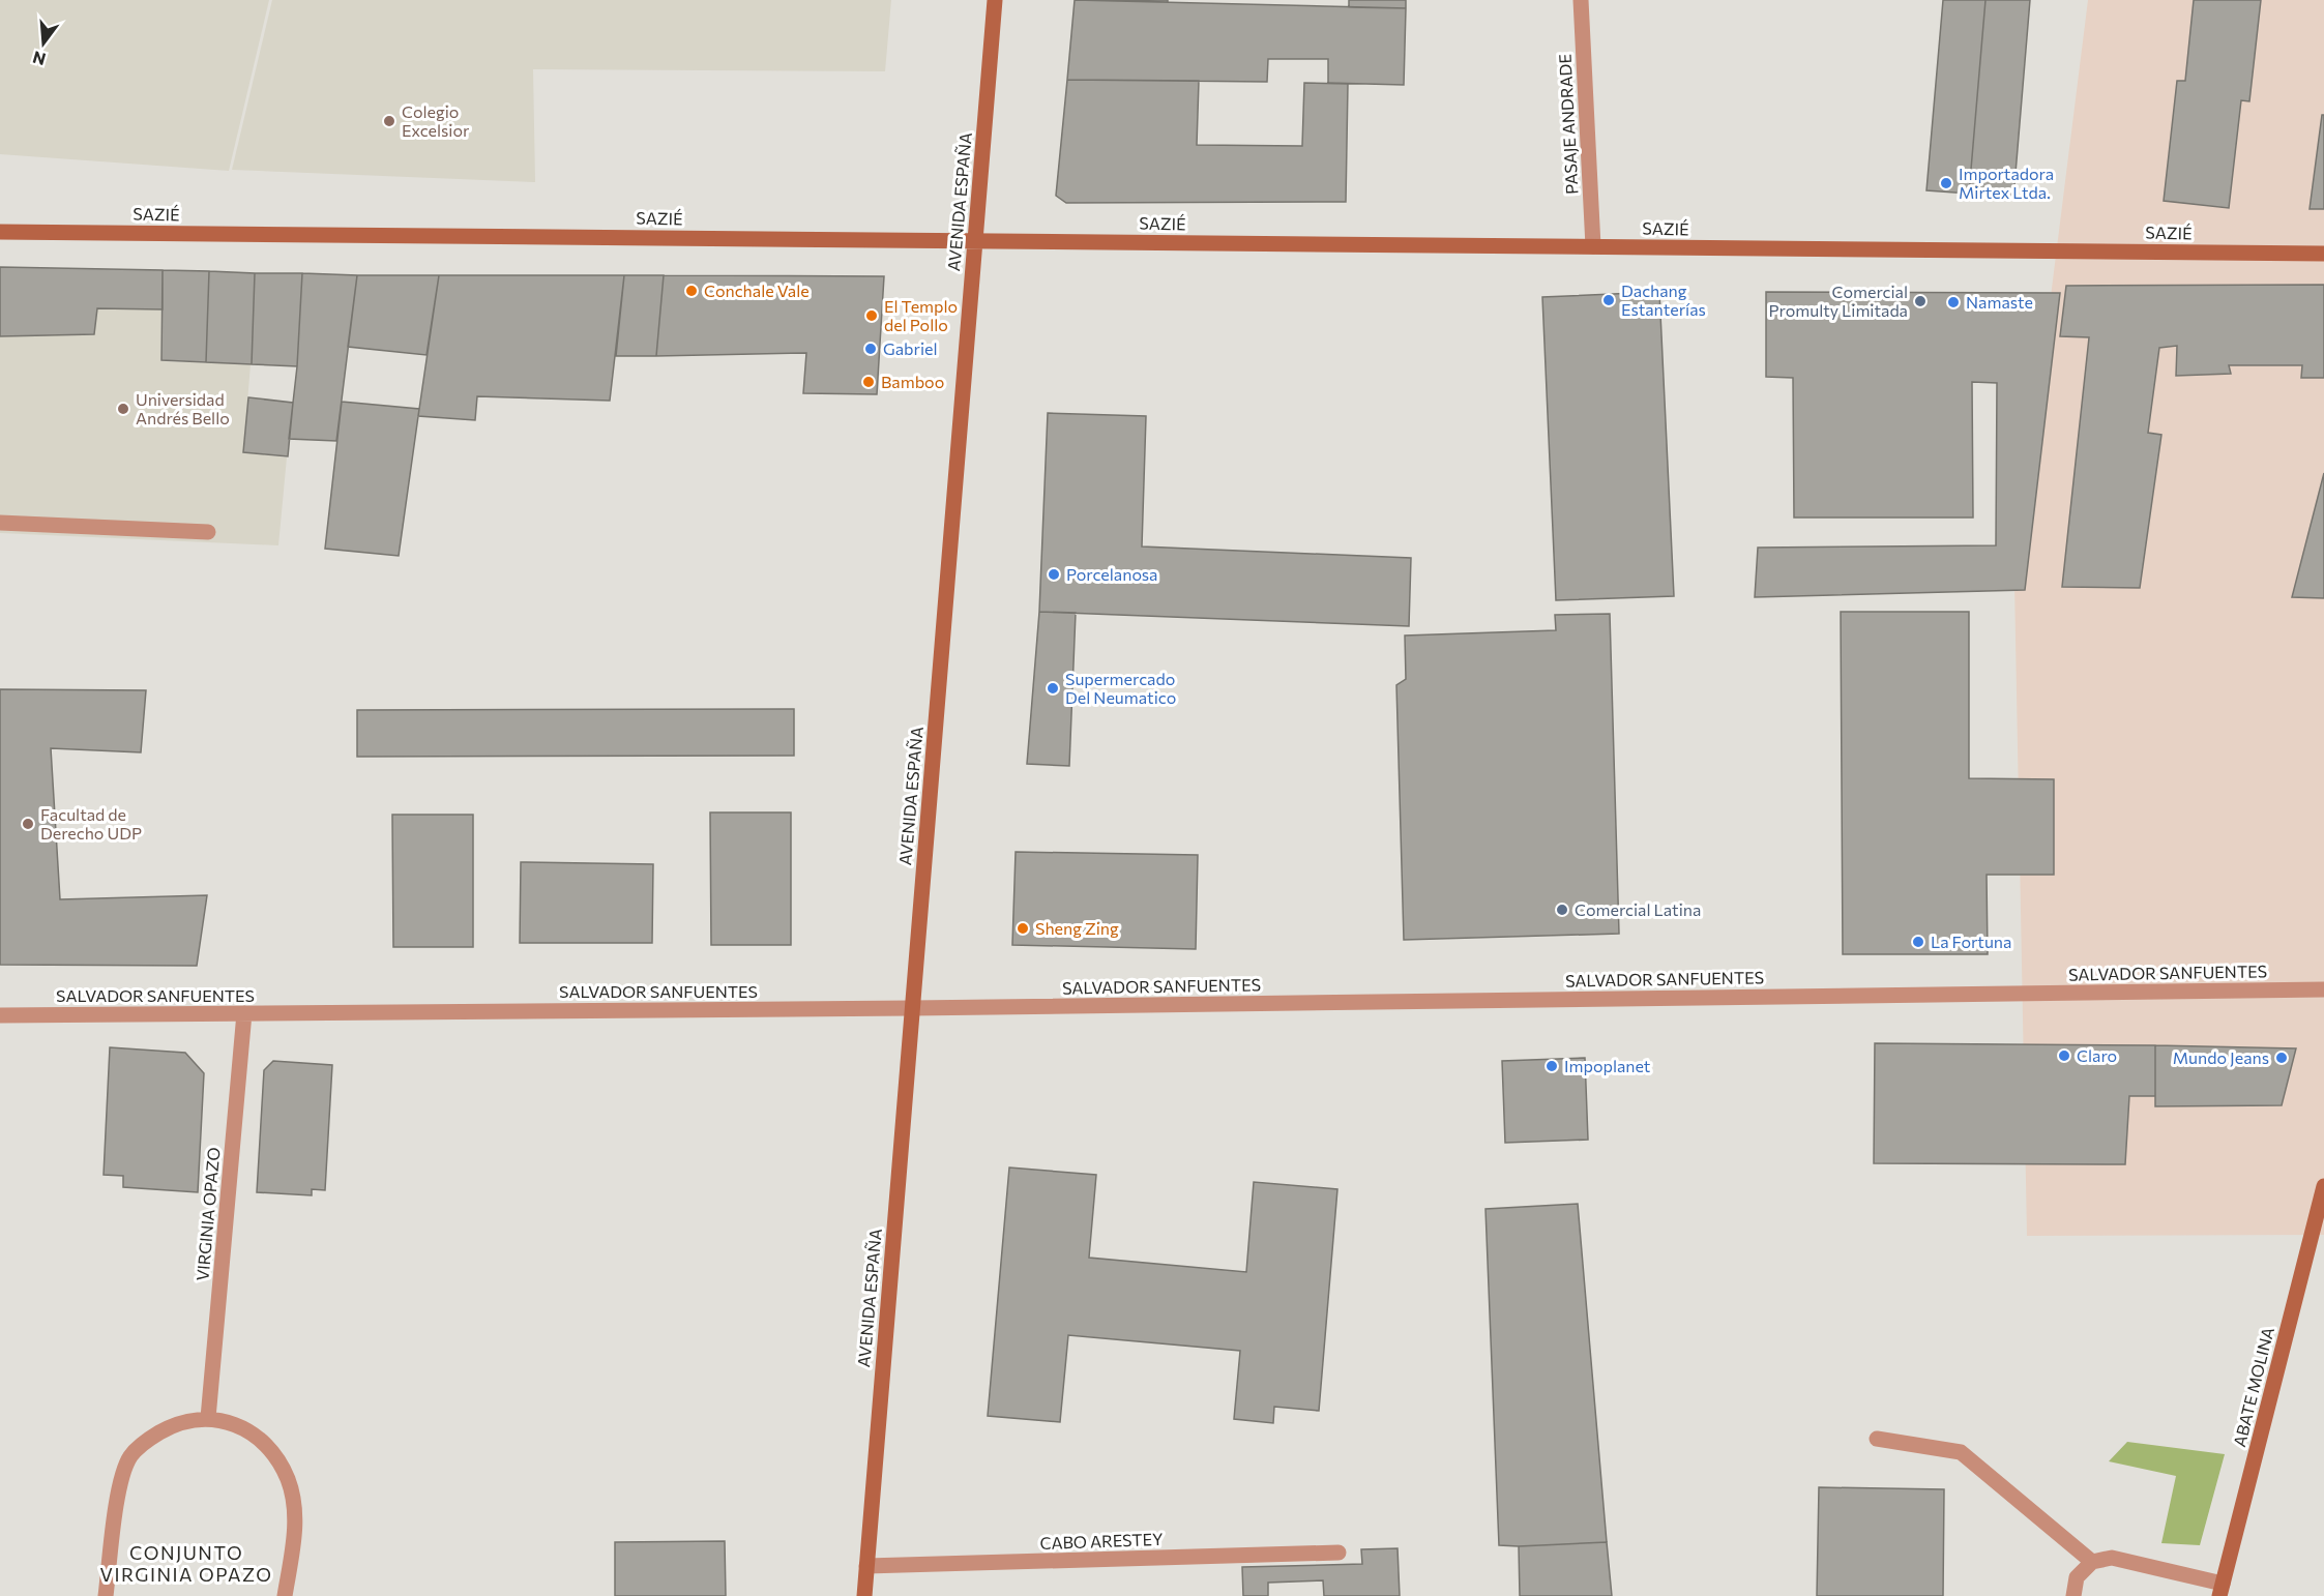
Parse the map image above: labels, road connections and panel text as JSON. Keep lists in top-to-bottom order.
{
  "streets": {
    "street": [
      "PASAJE ANDRADE",
      "AVENIDA ESPAÑA",
      "SAZIÉ",
      "SALVADOR SANFUENTES",
      "VIRGINIA OPAZO",
      "ABATE MOLINA",
      "CABO ARESTEY"
    ]
  },
  "crossings": [
    ["PASAJE ANDRADE", "SAZIÉ"],
    ["AVENIDA ESPAÑA", "SAZIÉ"],
    ["AVENIDA ESPAÑA", "SALVADOR SANFUENTES"],
    ["AVENIDA ESPAÑA", "CABO ARESTEY"],
    ["SALVADOR SANFUENTES", "VIRGINIA OPAZO"]
  ],
  "districts": ["CONJUNTO VIRGINIA OPAZO"],
  "places": [
    "Colegio Excelsior",
    "Importadora Mirtex Ltda.",
    "Conchale Vale",
    "Dachang Estanterías",
    "Comercial Promulty Limitada",
    "Namaste",
    "El Templo del Pollo",
    "Gabriel",
    "Bamboo",
    "Universidad Andrés Bello",
    "Porcelanosa",
    "Supermercado Del Neumatico",
    "Facultad de Derecho UDP",
    "Comercial Latina",
    "Sheng Zing",
    "La Fortuna",
    "Claro",
    "Mundo Jeans",
    "Impoplanet"
  ],
  "north": "bottom"
}
